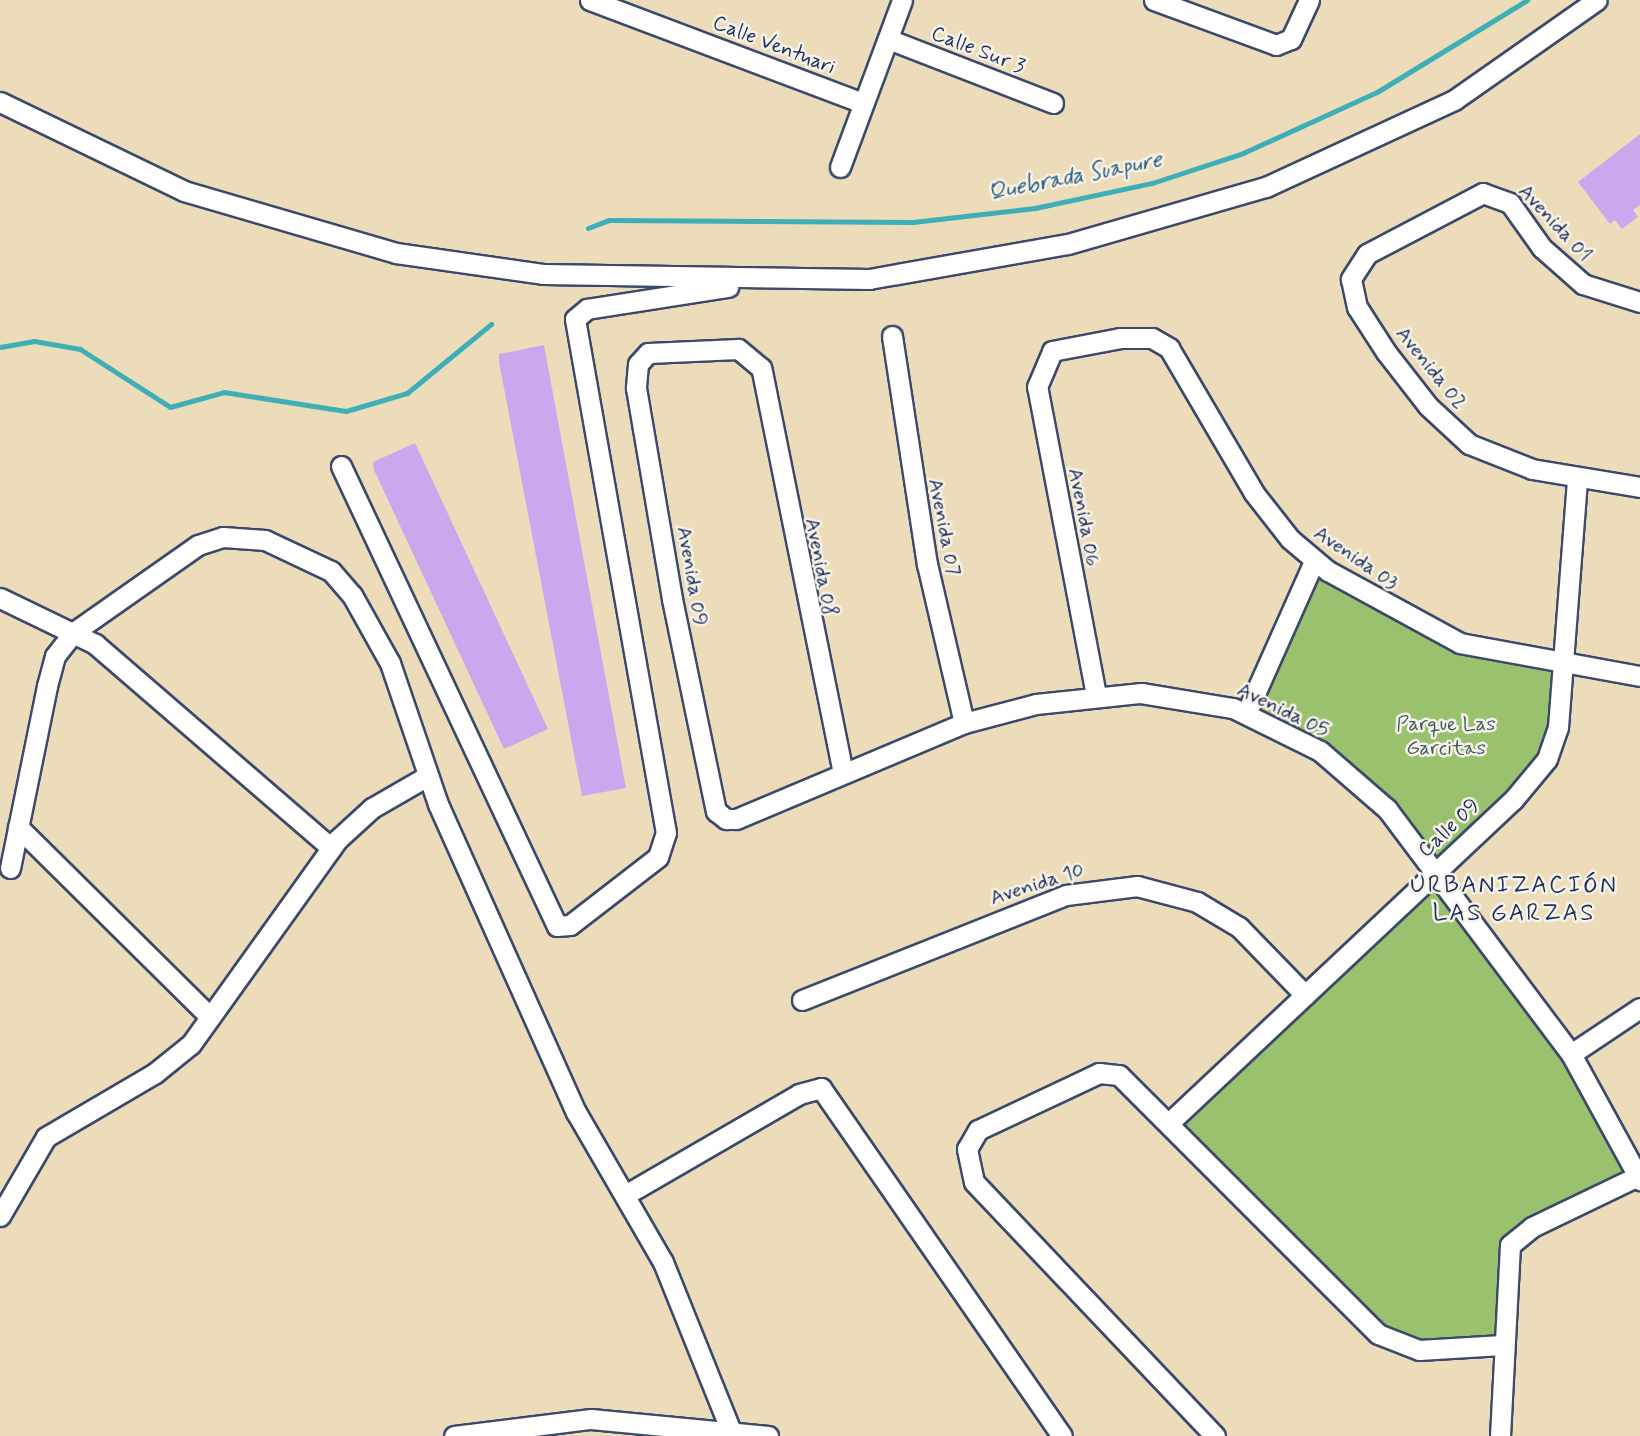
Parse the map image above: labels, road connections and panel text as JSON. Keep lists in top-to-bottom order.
{
  "streets": {
    "street": [
      "Calle Ventuari",
      "Calle Sur 3",
      "Avenida 01",
      "Avenida 02",
      "Avenida 06",
      "Avenida 07",
      "Avenida 03",
      "Avenida 08",
      "Avenida 09",
      "Avenida 05",
      "Calle 09",
      "Avenida 10"
    ]
  },
  "crossings": [
    ["Avenida 01", "Avenida 02"],
    ["Avenida 02", "Calle 09"],
    ["Avenida 06", "Avenida 03"],
    ["Avenida 06", "Avenida 05"],
    ["Avenida 07", "Avenida 05"],
    ["Avenida 03", "Calle 09"],
    ["Avenida 08", "Avenida 09"],
    ["Avenida 08", "Avenida 05"],
    ["Avenida 09", "Avenida 05"],
    ["Avenida 05", "Calle 09"],
    ["Calle 09", "Avenida 10"]
  ],
  "districts": ["URBANIZACIÓN LAS GARZAS"],
  "water": ["Quebrada Suapure"],
  "parks": ["Parque Las Garcitas"]
}
